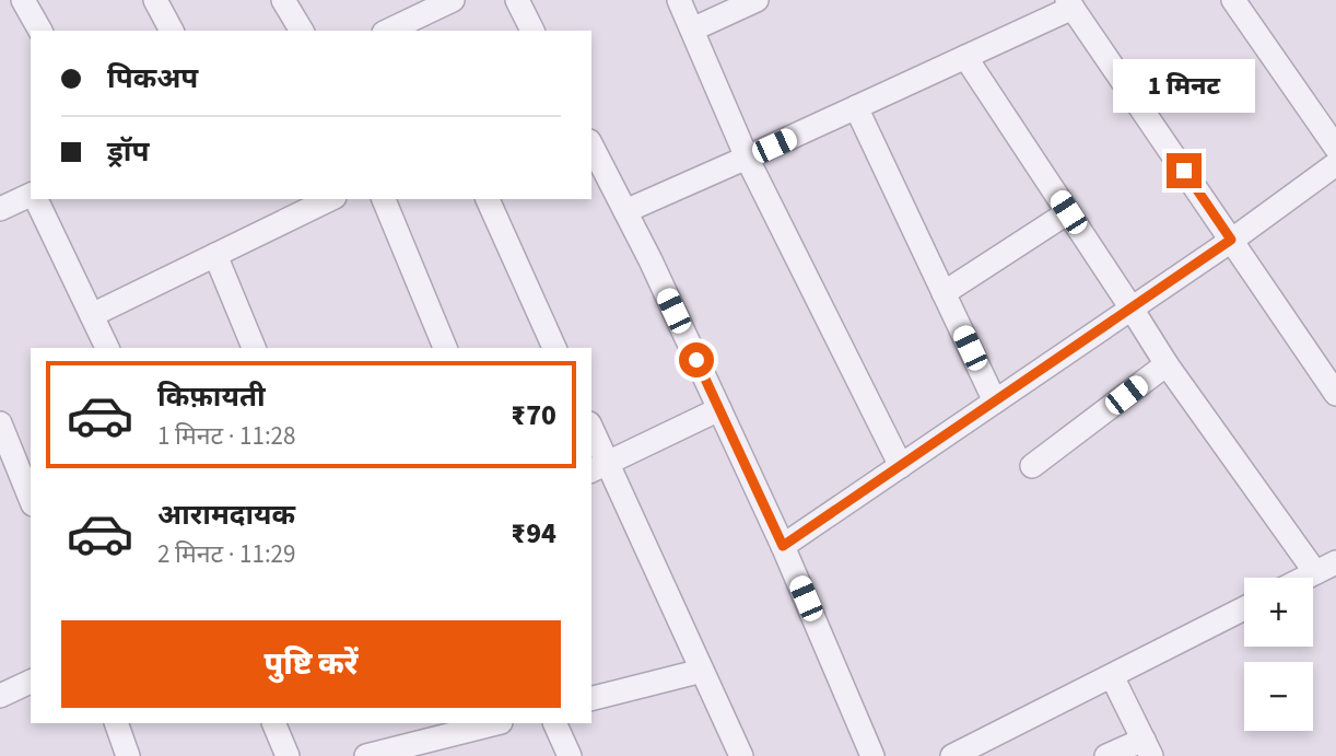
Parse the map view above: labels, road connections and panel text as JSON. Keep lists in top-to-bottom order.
{
  "page": {
    "banner": ["पिकअप", "ड्रॉप"],
    "bubble": "1 मिनट",
    "list": [
      {
        "name": "किफ़ायती",
        "note": "1 मिनट · 11:28",
        "value": "₹70"
      },
      {
        "name": "आरामदायक",
        "note": "2 मिनट · 11:29",
        "value": "₹94"
      }
    ],
    "map_buttons": ["+", "−"],
    "buttons": "पुष्टि करें"
  }
}
